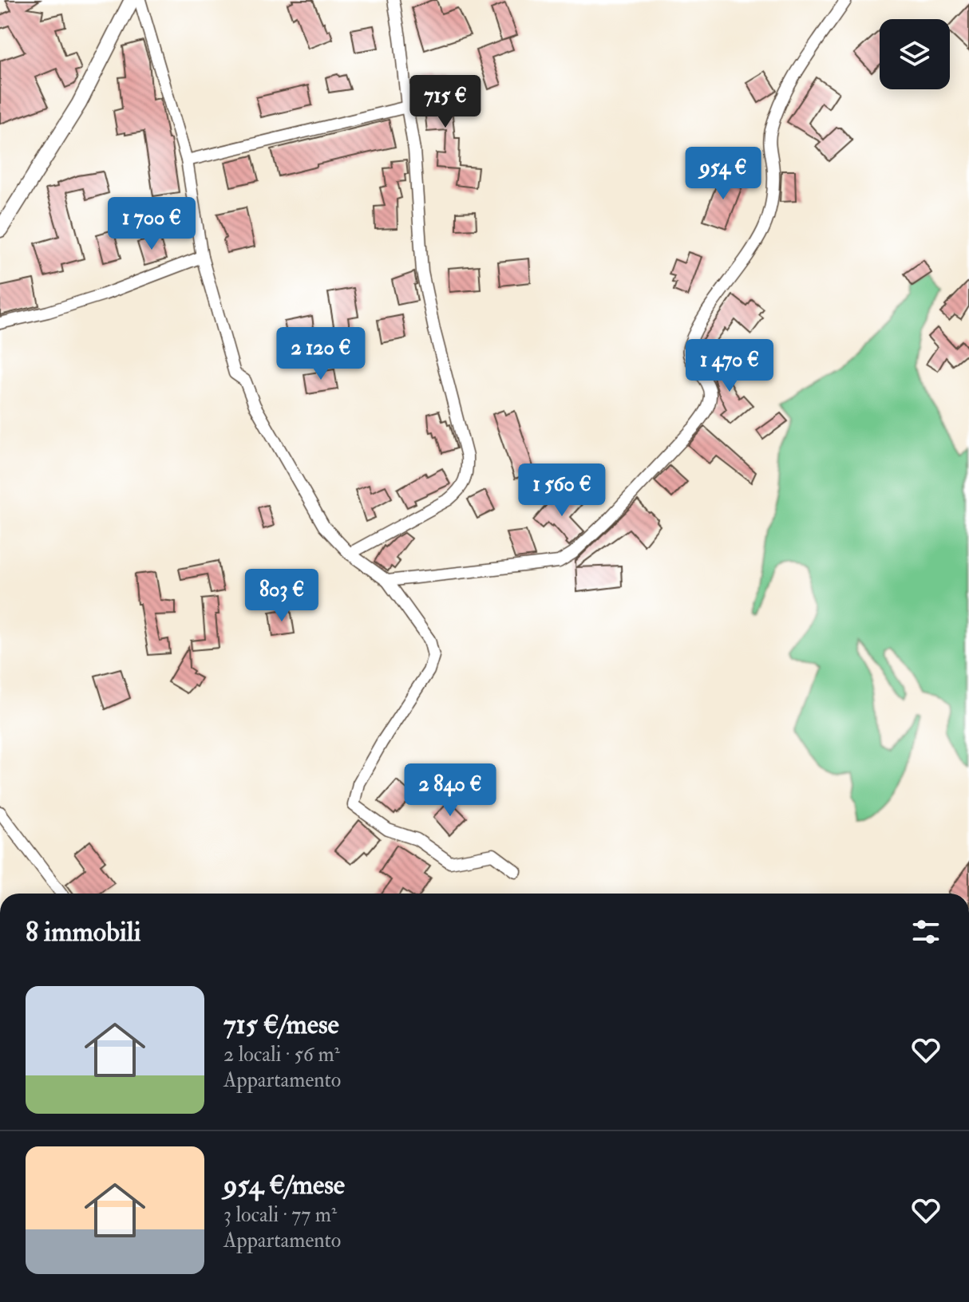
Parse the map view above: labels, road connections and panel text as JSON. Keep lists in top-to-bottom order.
{
  "page": {
    "price": [
      "715 €",
      "954 €",
      "1 700 €",
      "2 120 €",
      "1 470 €",
      "1 560 €",
      "803 €",
      "2 840 €"
    ],
    "heading": "8 immobili",
    "list": [
      {
        "name": "715 €/mese",
        "note": "2 locali · 56 m² · Appartamento"
      },
      {
        "name": "954 €/mese",
        "note": "3 locali · 77 m² · Appartamento"
      }
    ]
  }
}
